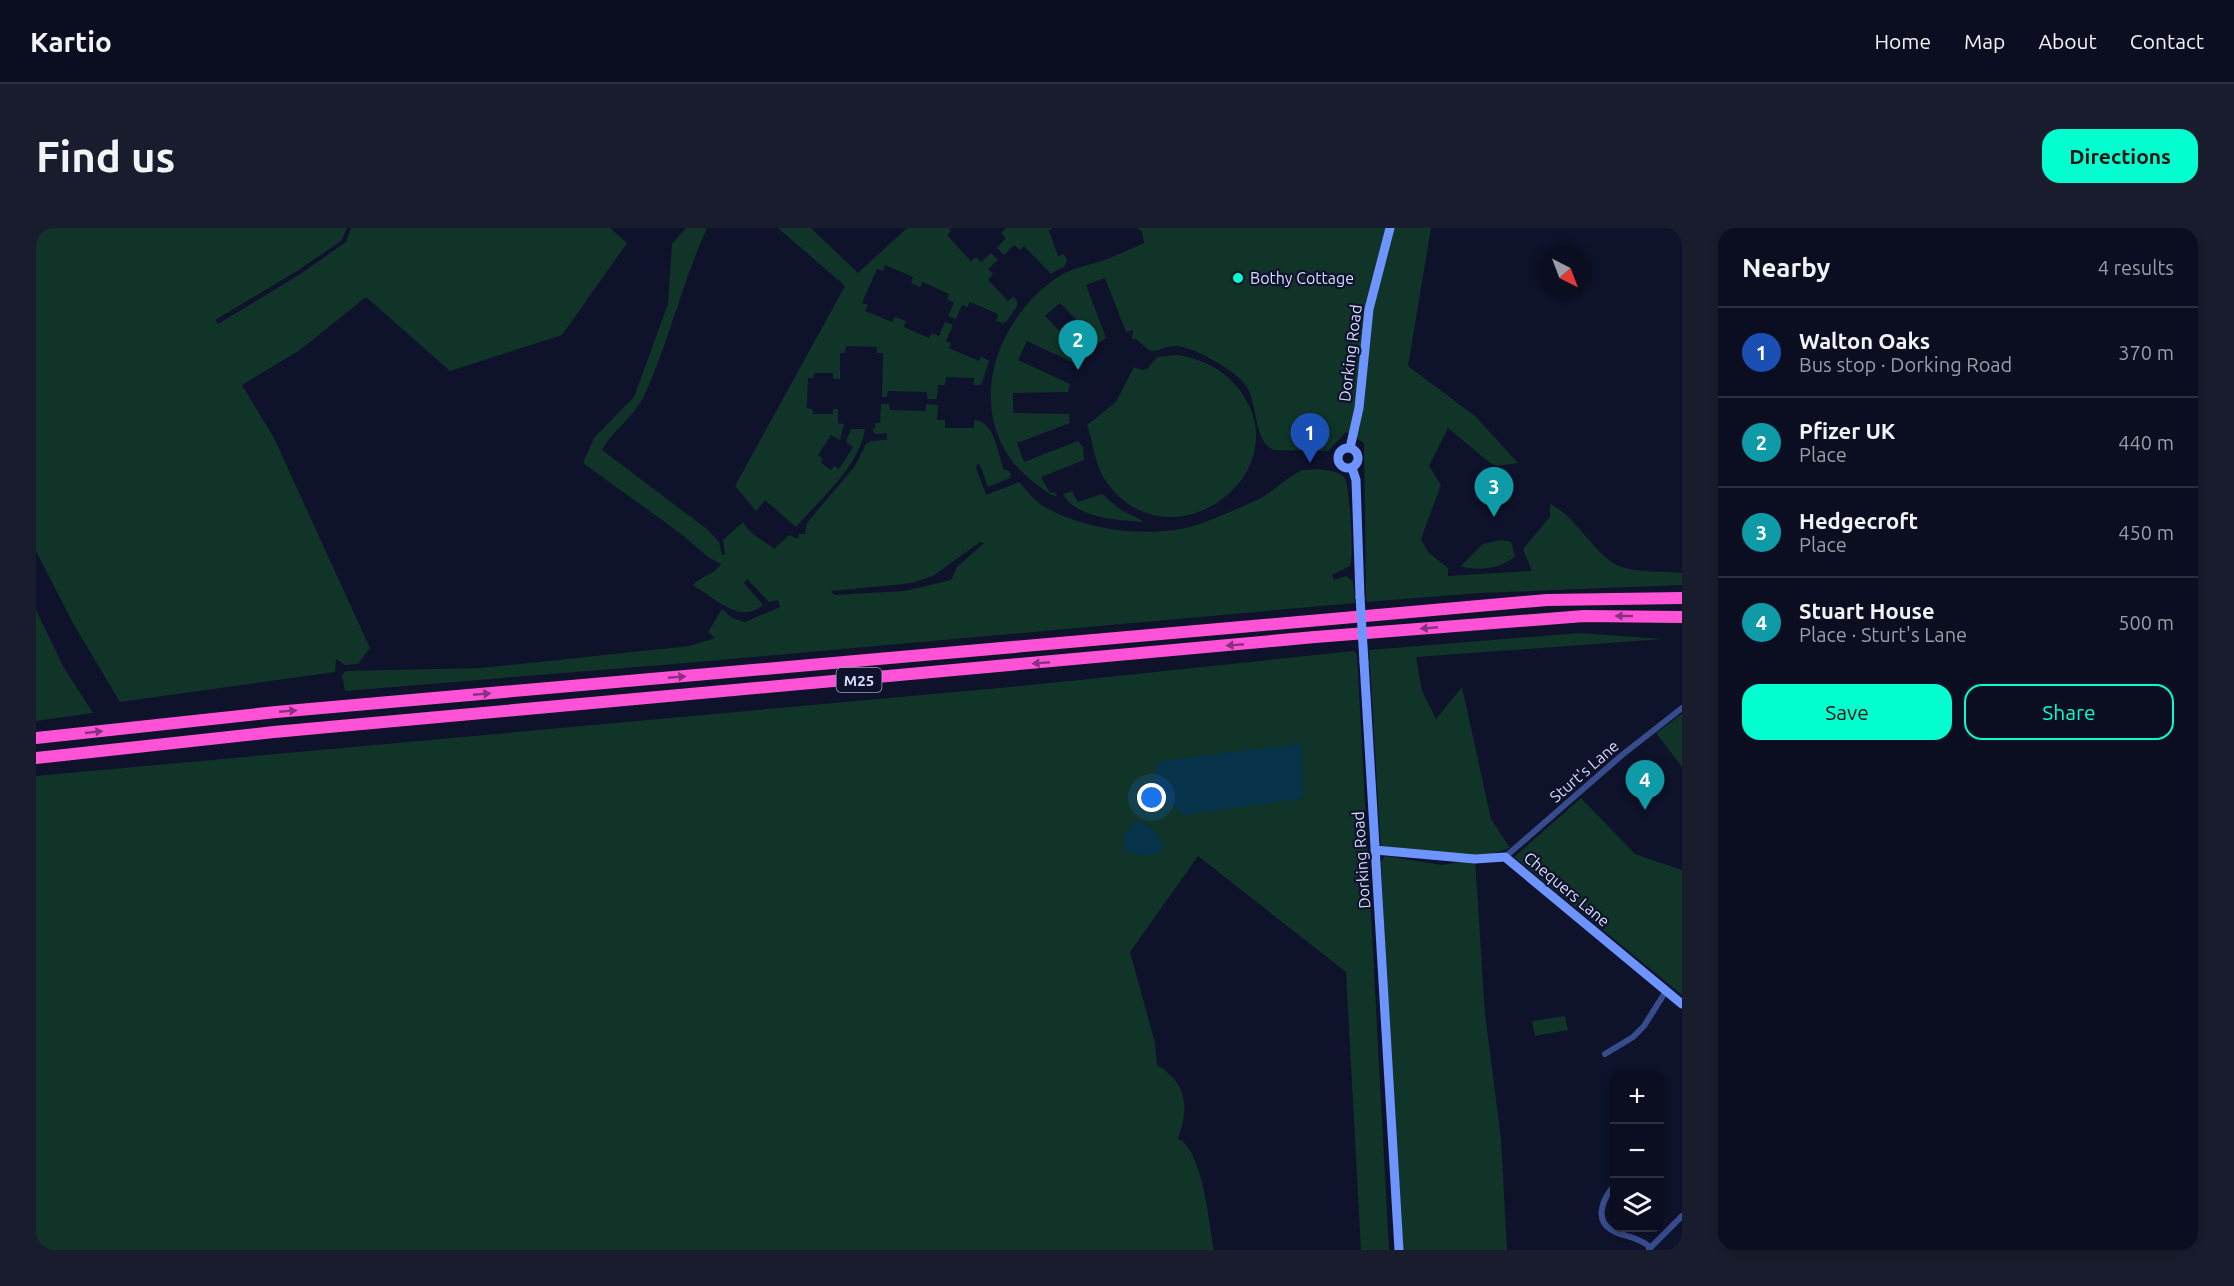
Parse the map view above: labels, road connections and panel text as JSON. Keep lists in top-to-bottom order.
{
  "streets": {
    "highway": ["M25"],
    "main road": ["Dorking Road", "Chequers Lane"],
    "street": ["Sturt's Lane"]
  },
  "crossings": [
    ["Dorking Road", "Chequers Lane"],
    ["Sturt's Lane", "Chequers Lane"]
  ],
  "places": ["Bothy Cottage"],
  "north": "bottom right",
  "page": {
    "header": "Kartio",
    "nav": [
      "Home",
      "Map",
      "About",
      "Contact"
    ],
    "buttons": [
      "Directions",
      ["Save", "Share"]
    ],
    "title": "Find us",
    "heading": ["Nearby", "4 results"],
    "list": [
      {
        "mark": "1",
        "name": "Walton Oaks",
        "note": "Bus stop · Dorking Road",
        "value": "370 m"
      },
      {
        "mark": "2",
        "name": "Pfizer UK",
        "note": "Place",
        "value": "440 m"
      },
      {
        "mark": "3",
        "name": "Hedgecroft",
        "note": "Place",
        "value": "450 m"
      },
      {
        "mark": "4",
        "name": "Stuart House",
        "note": "Place · Sturt's Lane",
        "value": "500 m"
      }
    ],
    "pins": [
      "2",
      "1",
      "3",
      "4"
    ],
    "map_buttons": ["+", "−"]
  }
}
